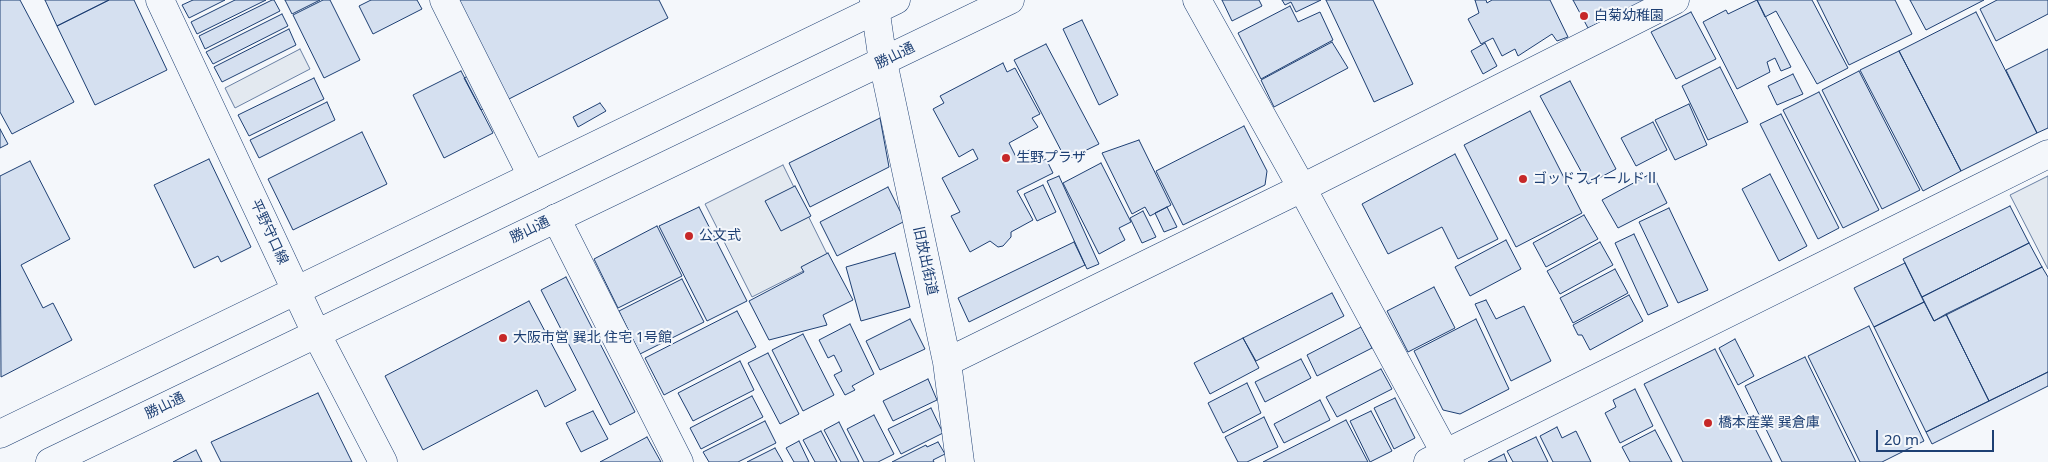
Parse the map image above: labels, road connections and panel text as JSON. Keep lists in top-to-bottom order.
{
  "streets": {
    "main road": ["勝山通", "平野守口線", "旧放出街道"]
  },
  "crossings": [
    ["勝山通", "平野守口線"],
    ["勝山通", "旧放出街道"]
  ],
  "places": [
    "白菊幼稚園",
    "生野プラザ",
    "ゴッドフィールドⅡ",
    "公文式",
    "大阪市営 巽北 住宅 1号館",
    "橋本産業 巽倉庫"
  ],
  "scale_bar": "20 m"
}
